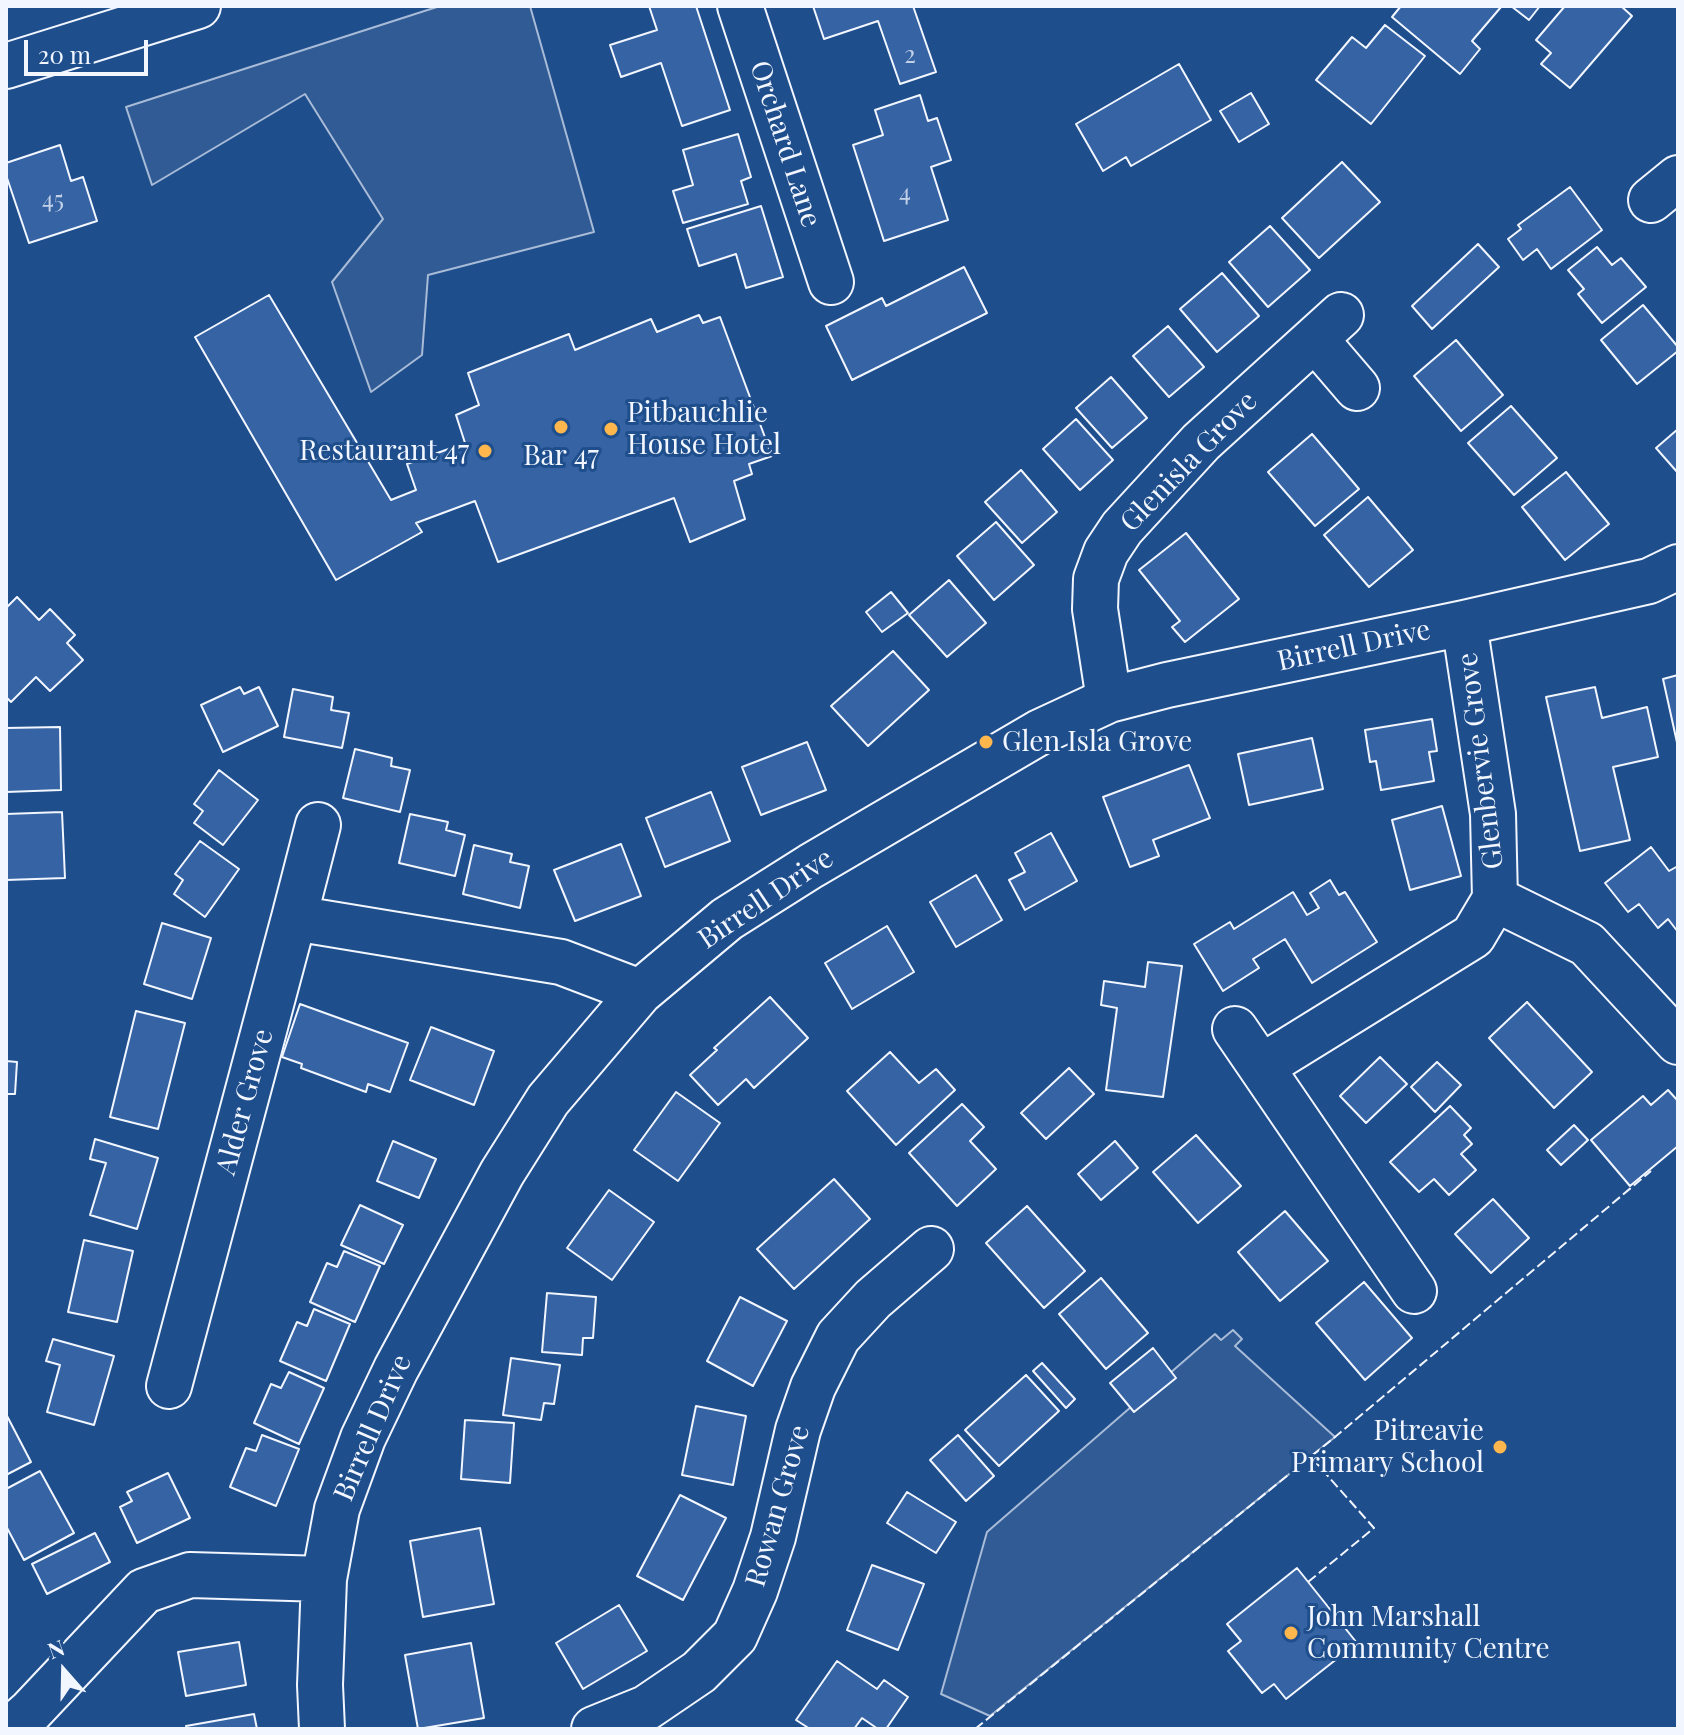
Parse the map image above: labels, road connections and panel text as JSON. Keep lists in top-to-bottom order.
{
  "streets": {
    "street": [
      "Orchard Lane",
      "Glenisla Grove",
      "Birrell Drive",
      "Glenbervie Grove",
      "Alder Grove",
      "Rowan Grove"
    ]
  },
  "crossings": [
    ["Glenisla Grove", "Birrell Drive"],
    ["Birrell Drive", "Glenbervie Grove"]
  ],
  "places": [
    "Bar 47",
    "Pitbauchlie House Hotel",
    "Restaurant 47",
    "Glen Isla Grove",
    "Pitreavie Primary School",
    "John Marshall Community Centre"
  ],
  "house_numbers": ["2", "4", "45"],
  "scale_bar": "20 m",
  "north": "top"
}
